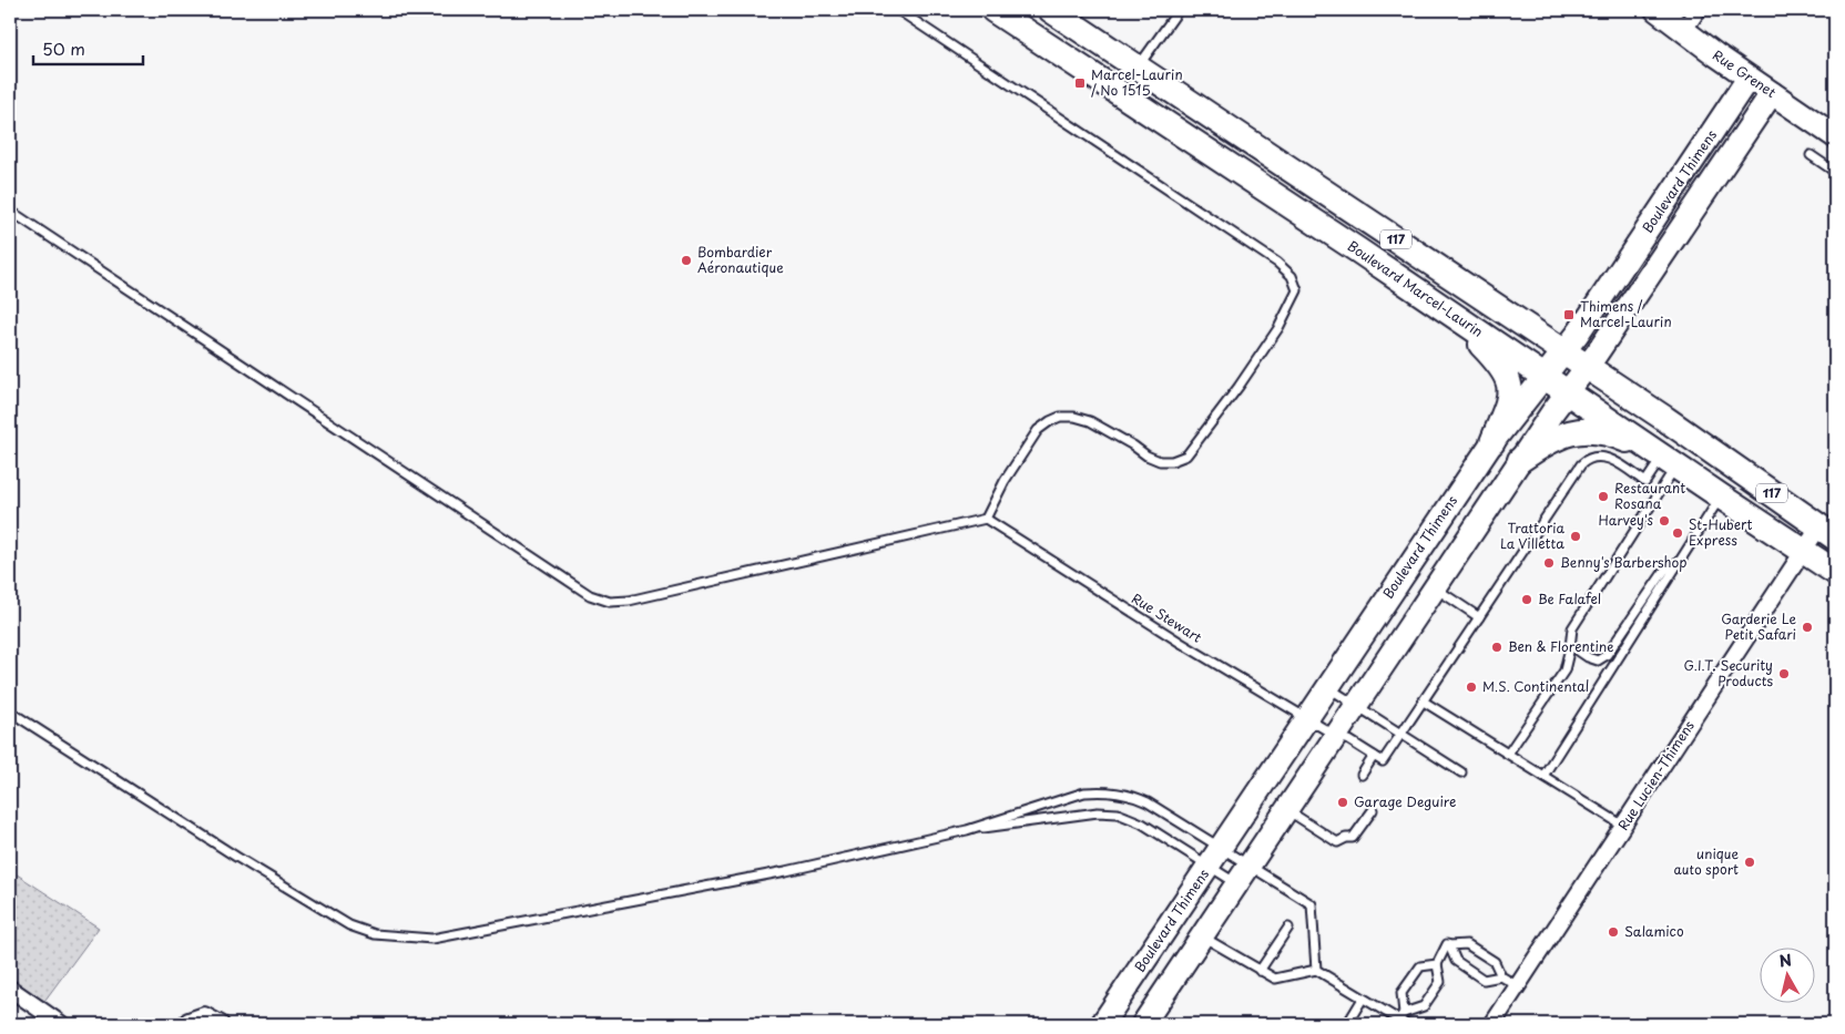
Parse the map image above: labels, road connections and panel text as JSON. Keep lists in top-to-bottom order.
{
  "streets": {
    "main road": ["117", "Boulevard Marcel-Laurin"],
    "street": ["Rue Grenet", "Boulevard Thimens", "Rue Lucien-Thimens"],
    "lane": ["Rue Stewart"]
  },
  "crossings": [
    ["Rue Grenet", "Boulevard Thimens"],
    ["Boulevard Thimens", "117"],
    ["Boulevard Thimens", "Boulevard Marcel-Laurin"],
    ["Boulevard Thimens", "Rue Stewart"],
    ["117", "Rue Lucien-Thimens"],
    ["Boulevard Marcel-Laurin", "Rue Lucien-Thimens"]
  ],
  "places": {
    "transit": ["Marcel-Laurin / No 1515", "Thimens / Marcel-Laurin"],
    "other": [
      "Bombardier Aéronautique",
      "Restaurant Rosana",
      "Harvey's",
      "St-Hubert Express",
      "Trattoria La Villetta",
      "Benny's Barbershop",
      "Be Falafel",
      "Garderie Le Petit Safari",
      "Ben & Florentine",
      "G.I.T. Security Products",
      "M.S. Continental",
      "Garage Deguire",
      "unique auto sport",
      "Salamico"
    ]
  },
  "scale_bar": "50 m",
  "north": "top"
}
